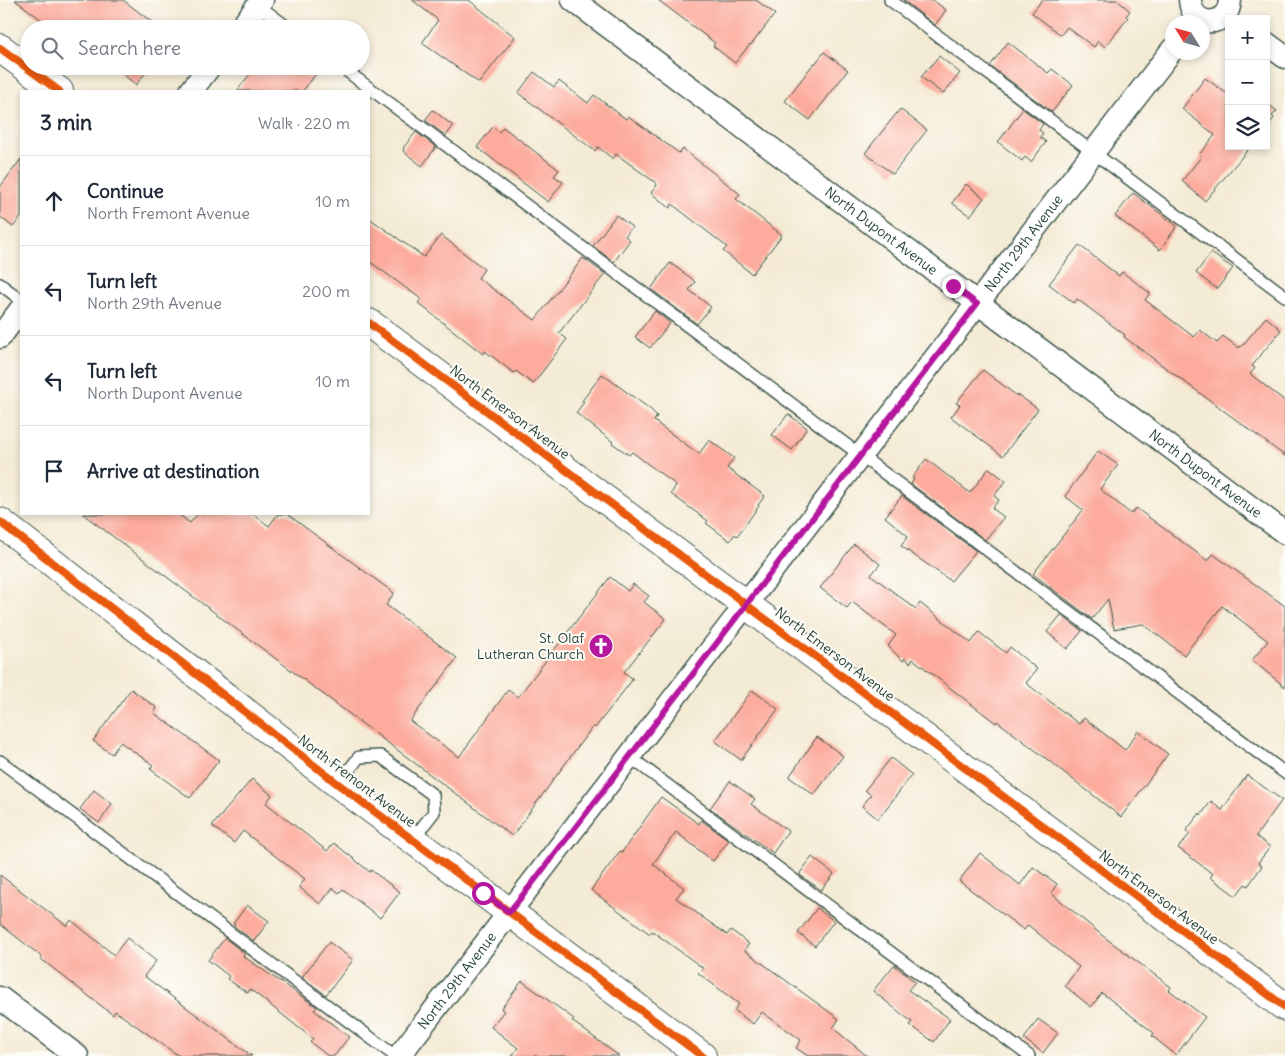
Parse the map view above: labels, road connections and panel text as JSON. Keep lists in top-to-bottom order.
{
  "streets": {
    "street": [
      "North Dupont Avenue",
      "North 29th Avenue",
      "North Emerson Avenue",
      "North Fremont Avenue"
    ]
  },
  "crossings": [
    ["North Dupont Avenue", "North 29th Avenue"],
    ["North 29th Avenue", "North Emerson Avenue"],
    ["North 29th Avenue", "North Fremont Avenue"]
  ],
  "places": {
    "church": ["St. Olaf Lutheran Church"]
  },
  "north": "top left",
  "page": {
    "map_buttons": ["+", "−"],
    "search": "Search here",
    "heading": ["3 min", "Walk · 220 m"],
    "list": [
      ["Continue", "North Fremont Avenue", "10 m"],
      ["Turn left", "North 29th Avenue", "200 m"],
      ["Turn left", "North Dupont Avenue", "10 m"],
      "Arrive at destination"
    ]
  }
}
